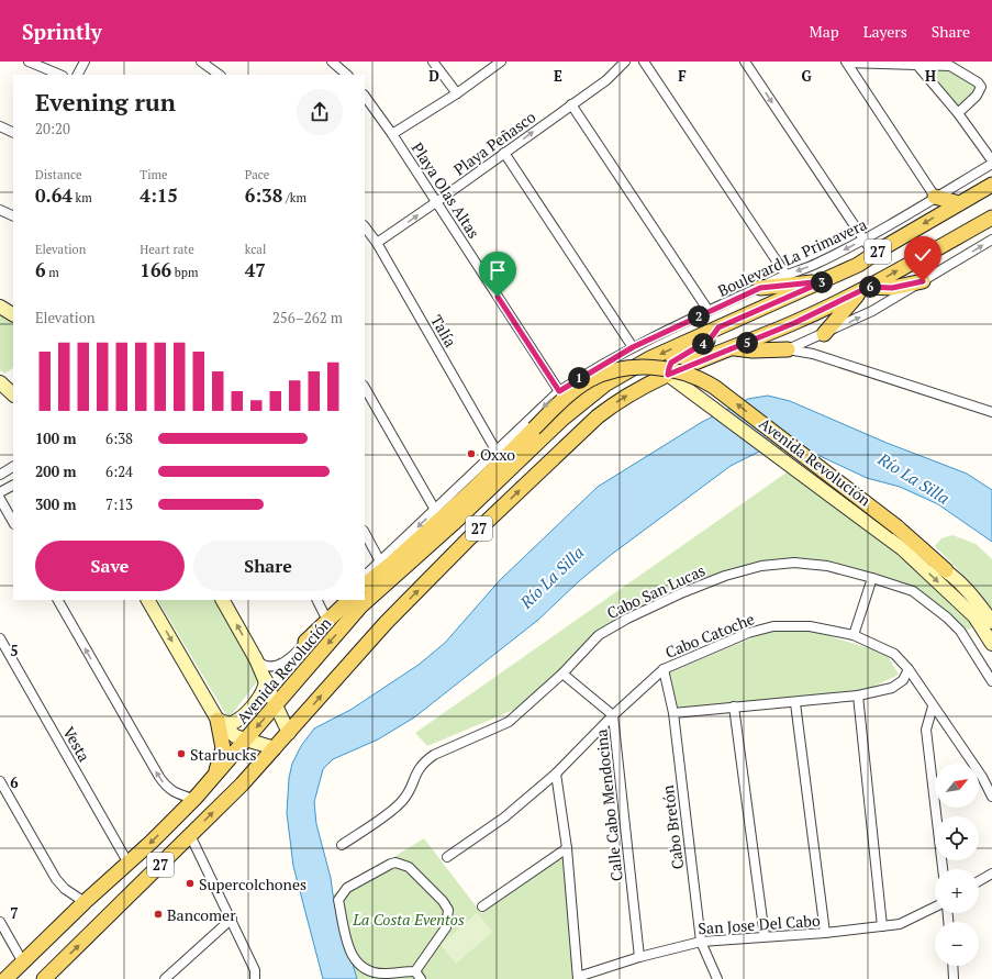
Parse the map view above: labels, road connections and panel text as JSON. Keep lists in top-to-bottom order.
{
  "streets": {
    "main road": ["27", "Avenida Revolución"],
    "street": [
      "Playa Peñasco",
      "Playa Olas Altas",
      "Boulevard La Primavera",
      "Talía",
      "Cabo San Lucas",
      "Cabo Catoche",
      "Vesta",
      "Calle Cabo Mendocina",
      "Cabo Bretón",
      "San Jose Del Cabo"
    ]
  },
  "crossings": [
    ["Playa Peñasco", "Playa Olas Altas"],
    ["Playa Peñasco", "Talía"],
    ["Playa Olas Altas", "Boulevard La Primavera"],
    ["27", "Avenida Revolución"],
    ["Boulevard La Primavera", "Talía"],
    ["Avenida Revolución", "Vesta"],
    ["Cabo San Lucas", "Calle Cabo Mendocina"],
    ["Cabo Catoche", "Calle Cabo Mendocina"],
    ["Cabo Catoche", "Cabo Bretón"],
    ["Calle Cabo Mendocina", "San Jose Del Cabo"],
    ["Cabo Bretón", "San Jose Del Cabo"]
  ],
  "water": ["Río La Silla"],
  "parks": ["La Costa Eventos"],
  "places": [
    "Oxxo",
    "Starbucks",
    "Supercolchones",
    "Bancomer"
  ],
  "north": "top right",
  "page": {
    "header": "Sprintly",
    "nav": ["Map", "Layers", "Share"],
    "heading": ["Evening run", "20:20"],
    "stats": [
      ["Distance", "0.64 km"],
      ["Time", "4:15"],
      ["Pace", "6:38 /km"],
      ["Elevation", "6 m"],
      ["Heart rate", "166 bpm"],
      ["kcal", "47"]
    ],
    "pins": [
      "3",
      "6",
      "2",
      "5",
      "4",
      "1"
    ],
    "chart": ["Elevation", "256–262 m"],
    "list": [
      {
        "name": "100 m",
        "note": "6:38"
      },
      {
        "name": "200 m",
        "note": "6:24"
      },
      {
        "name": "300 m",
        "note": "7:13"
      }
    ],
    "buttons": ["Save", "Share"],
    "map_buttons": ["+", "−"]
  },
  "grid": {
    "columns": [
      "D",
      "E",
      "F",
      "G",
      "H"
    ],
    "rows": ["5", "6", "7"]
  }
}
